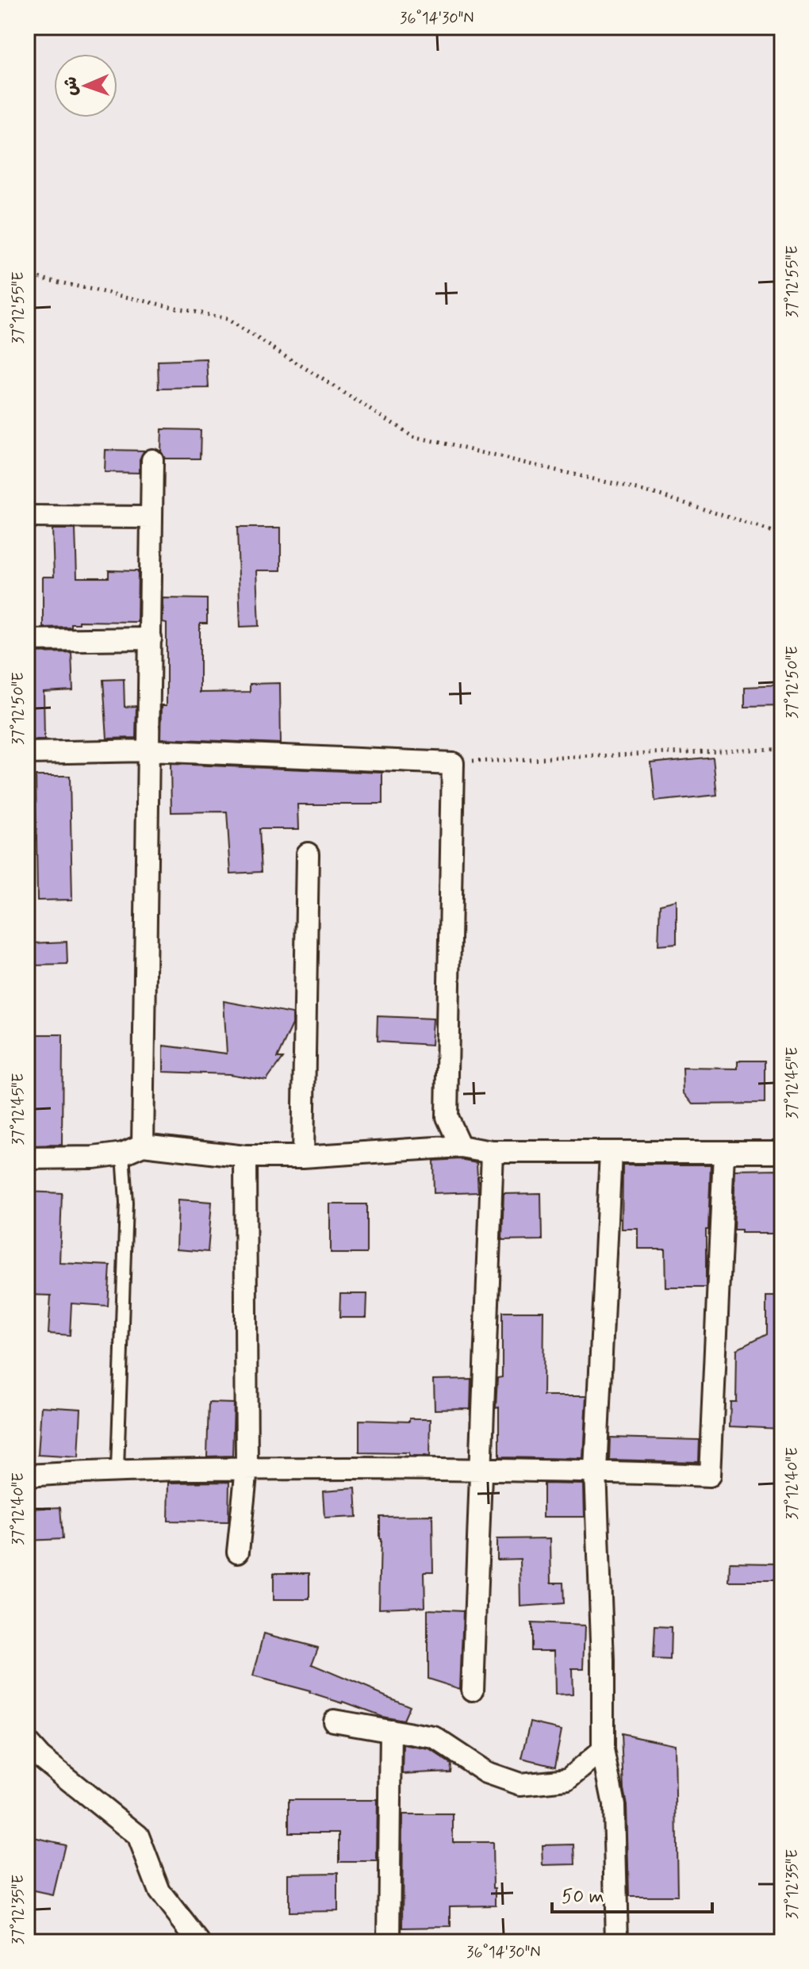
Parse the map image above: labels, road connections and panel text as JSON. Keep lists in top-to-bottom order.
{
  "scale_bar": "50 m",
  "north": "left",
  "coordinates": [
    "36°14'30\"N",
    "37°12'55\"E",
    "37°12'50\"E",
    "37°12'45\"E",
    "37°12'40\"E",
    "37°12'35\"E"
  ]
}
